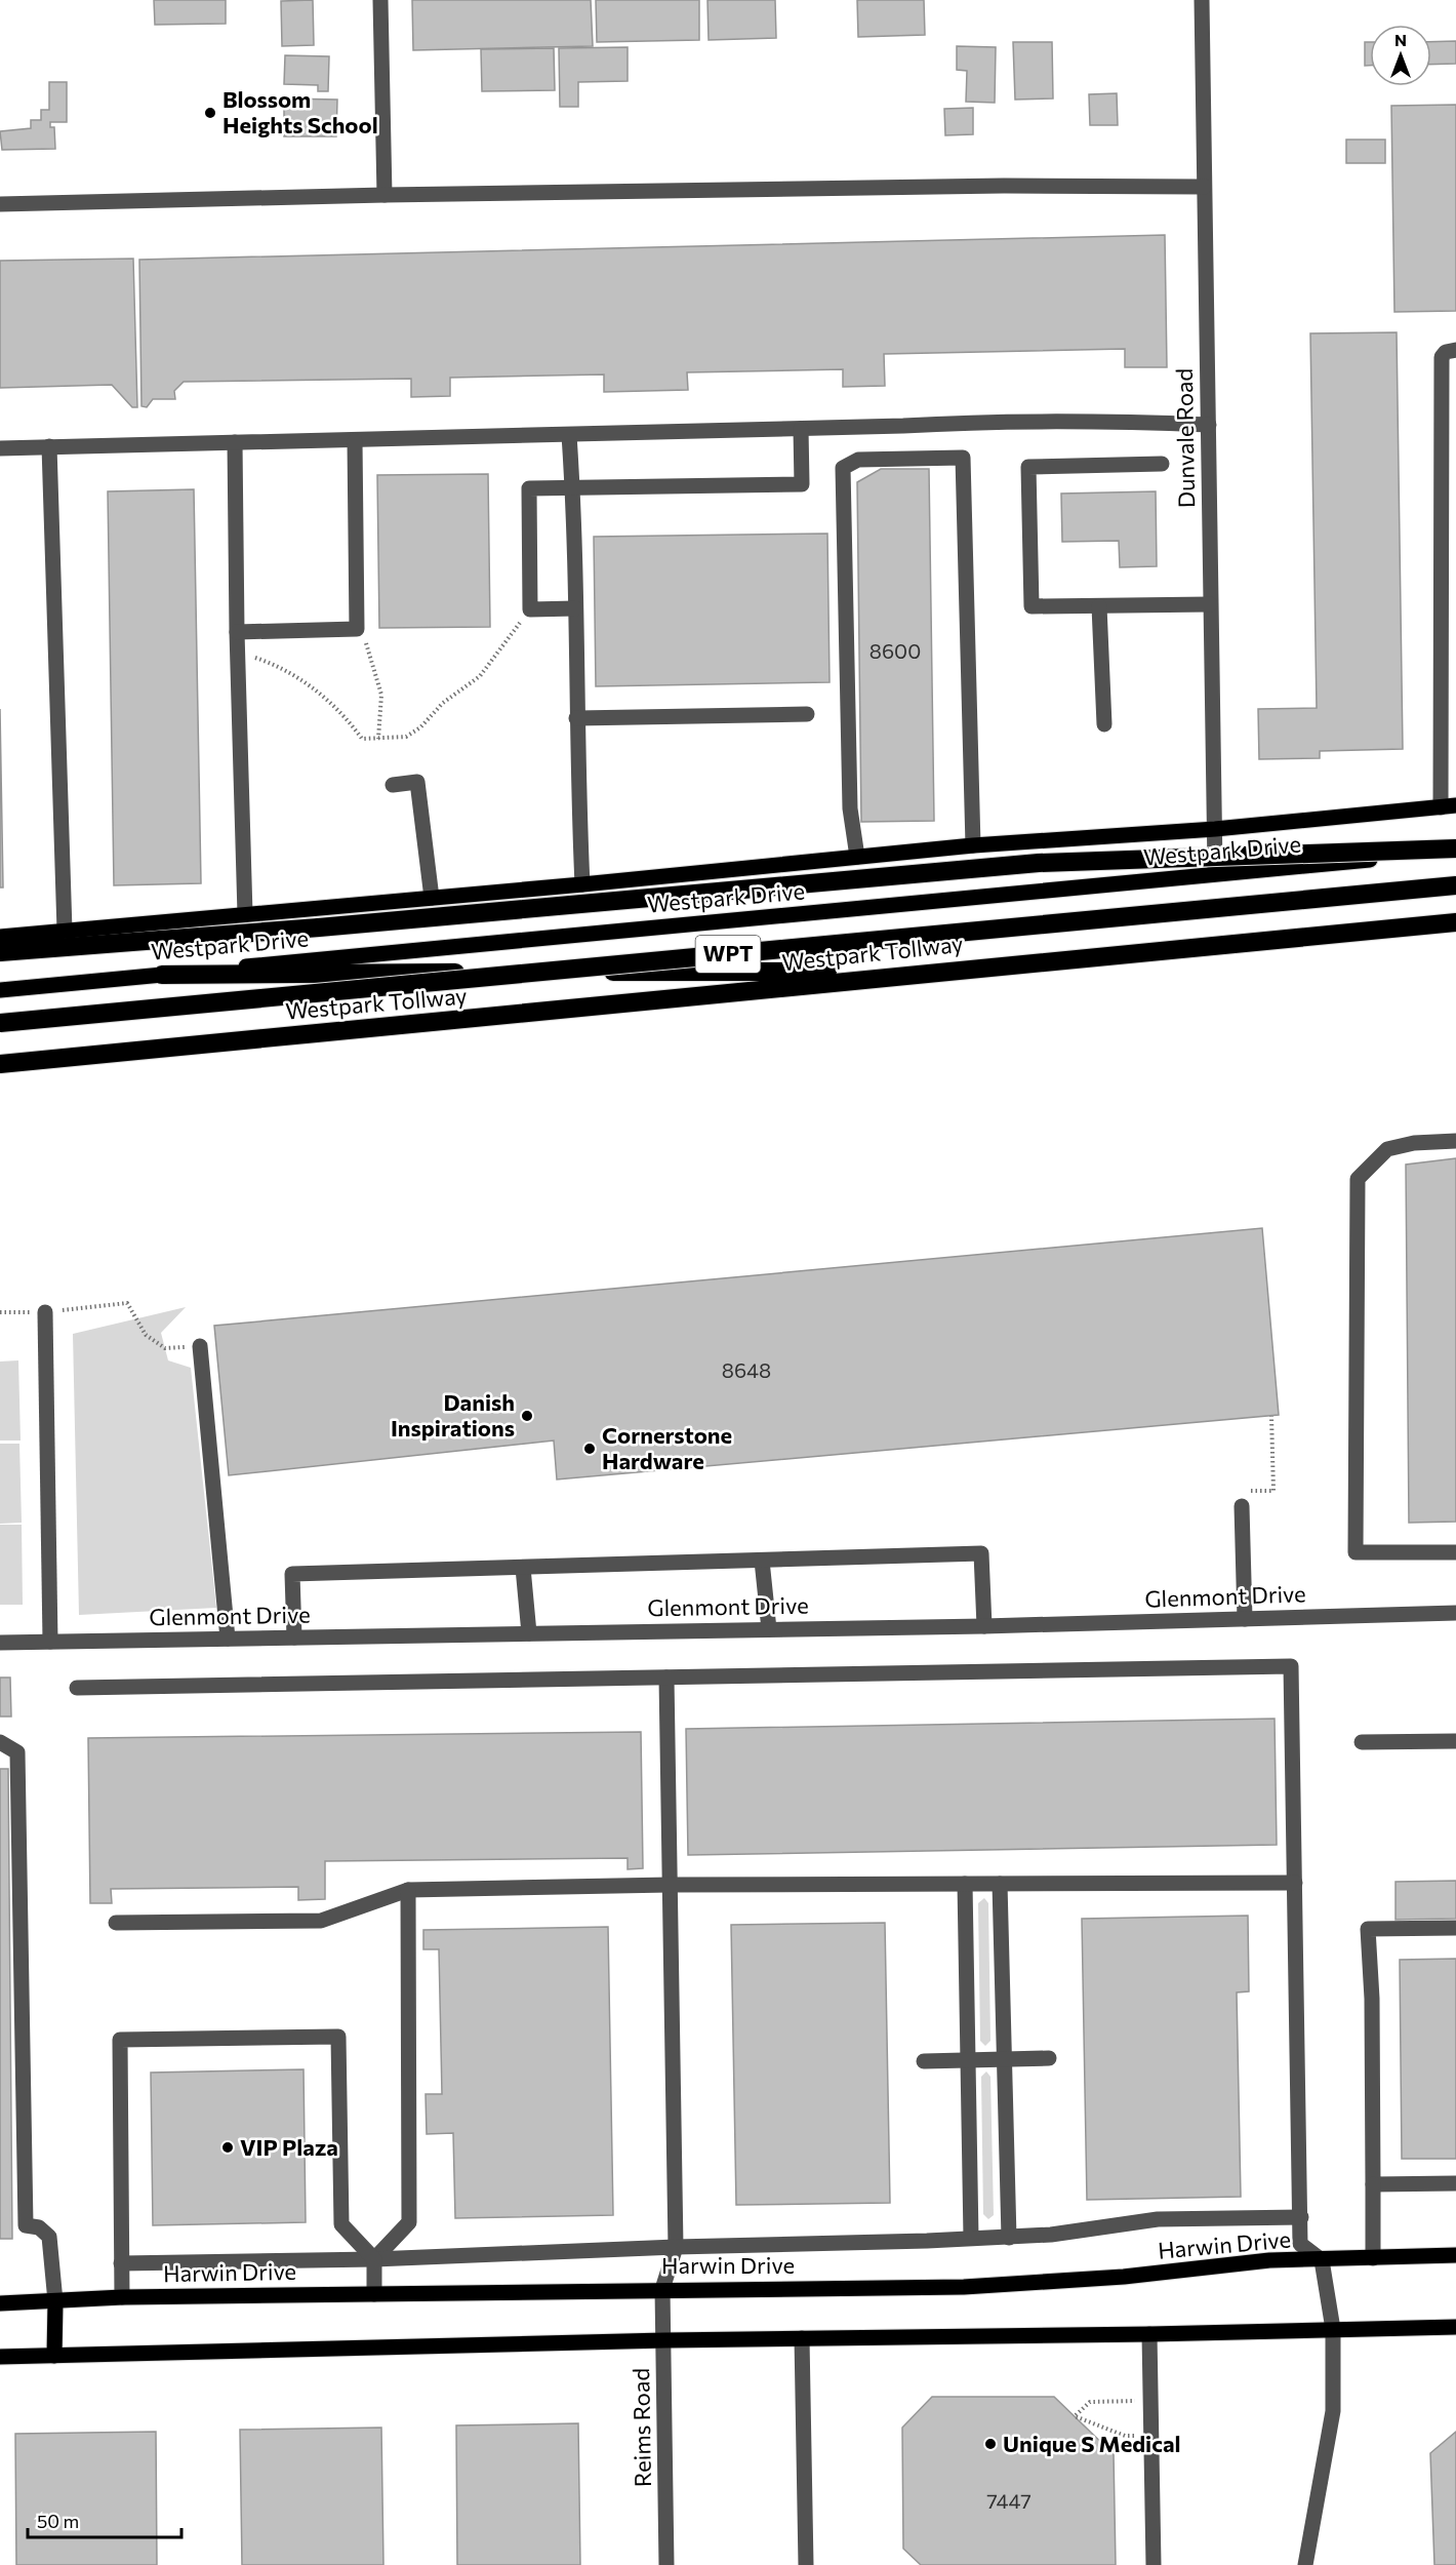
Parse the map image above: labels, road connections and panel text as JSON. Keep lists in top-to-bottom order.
{
  "streets": {
    "highway": ["Westpark Tollway", "WPT"],
    "main road": ["Westpark Drive", "Harwin Drive"],
    "street": ["Dunvale Road", "Glenmont Drive", "Reims Road"]
  },
  "crossings": [
    ["Dunvale Road", "Westpark Drive"],
    ["Harwin Drive", "Reims Road"]
  ],
  "places": [
    "Blossom Heights School",
    "Danish Inspirations",
    "Cornerstone Hardware",
    "VIP Plaza",
    "Unique S Medical"
  ],
  "house_numbers": ["8600", "8648", "7447"],
  "scale_bar": "50 m",
  "north": "top"
}
